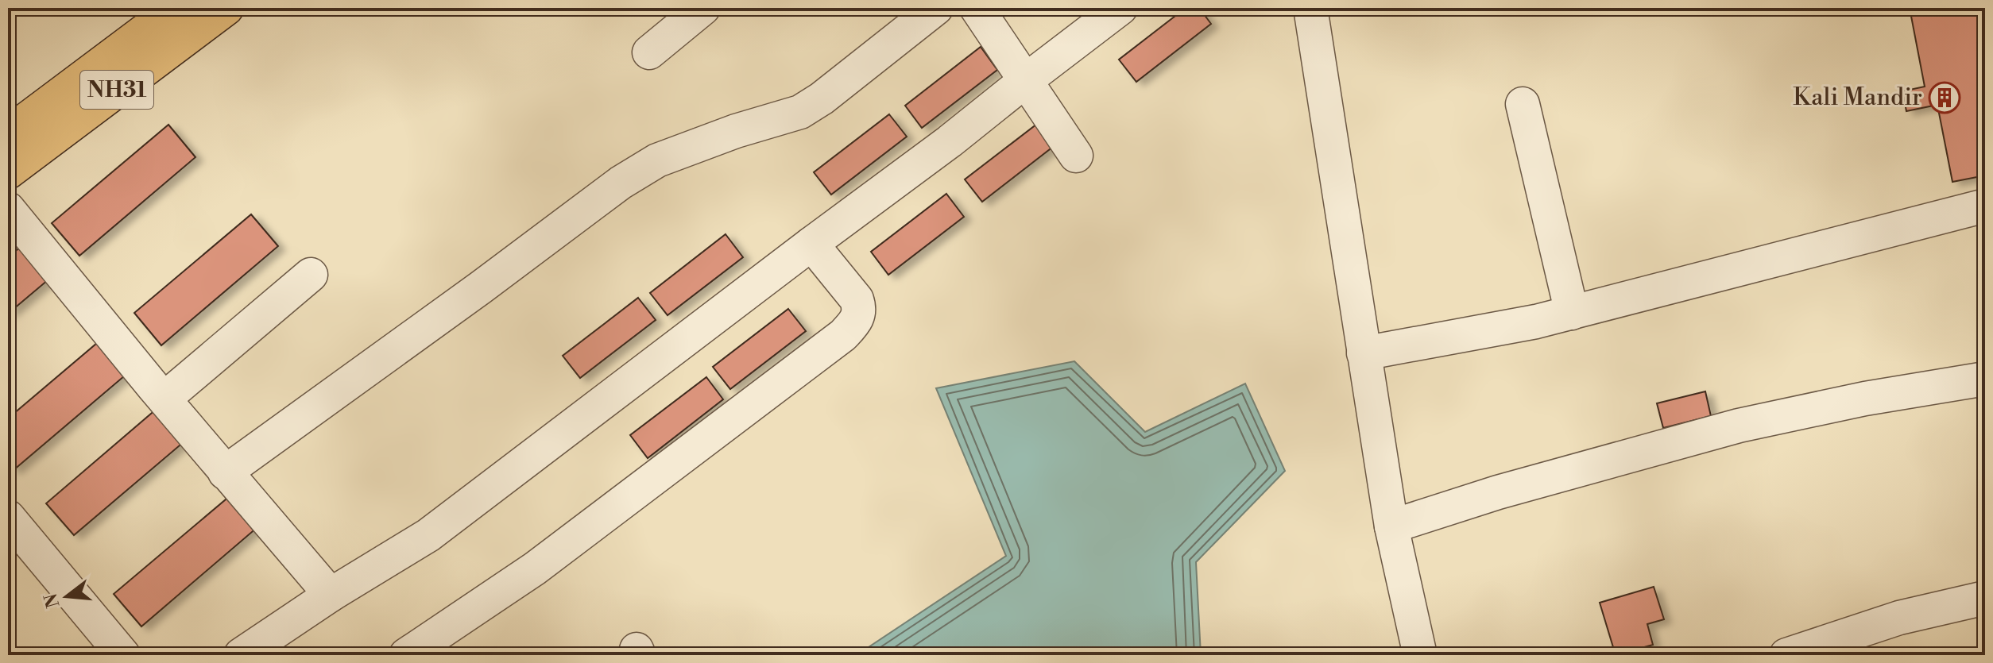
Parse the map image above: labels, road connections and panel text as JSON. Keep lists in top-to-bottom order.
{
  "streets": {
    "highway": ["NH31"]
  },
  "places": {
    "building": ["Kali Mandir"]
  },
  "north": "left"
}
